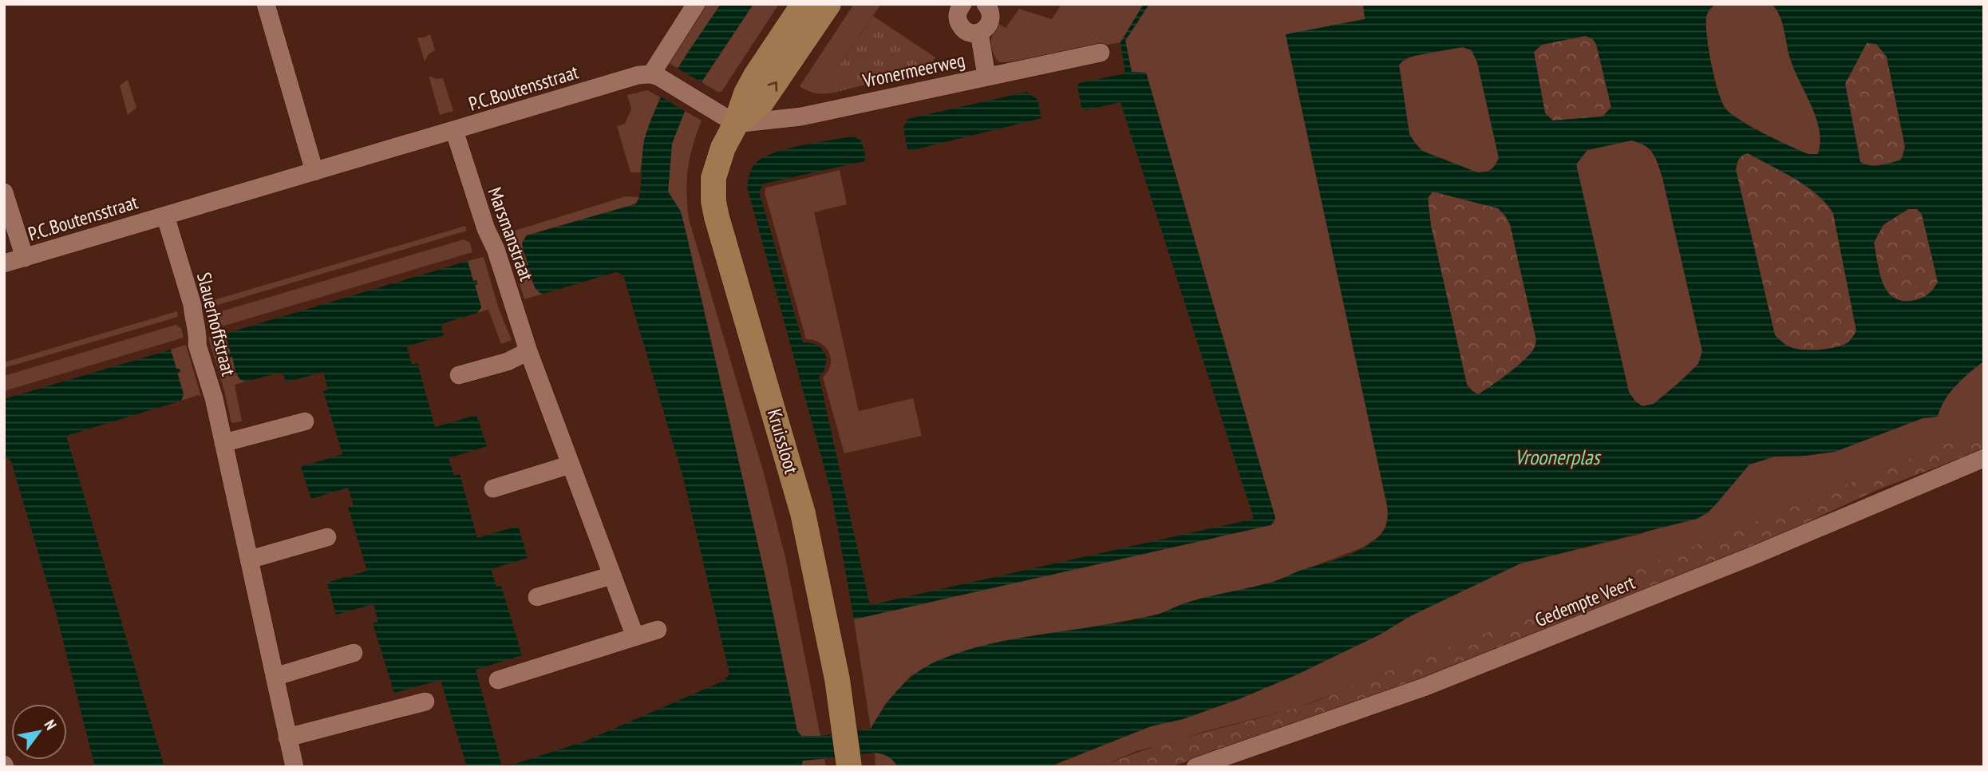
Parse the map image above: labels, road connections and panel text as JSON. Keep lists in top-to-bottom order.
{
  "streets": {
    "street": [
      "Vronermeerweg",
      "P.C.Boutensstraat",
      "Marsmanstraat",
      "Slauerhoffstraat",
      "Kruissloot",
      "Gedempte Veert"
    ]
  },
  "crossings": [
    ["Vronermeerweg", "Kruissloot"],
    ["P.C.Boutensstraat", "Marsmanstraat"],
    ["P.C.Boutensstraat", "Slauerhoffstraat"]
  ],
  "water": ["Vroonerplas"],
  "north": "top right"
}
